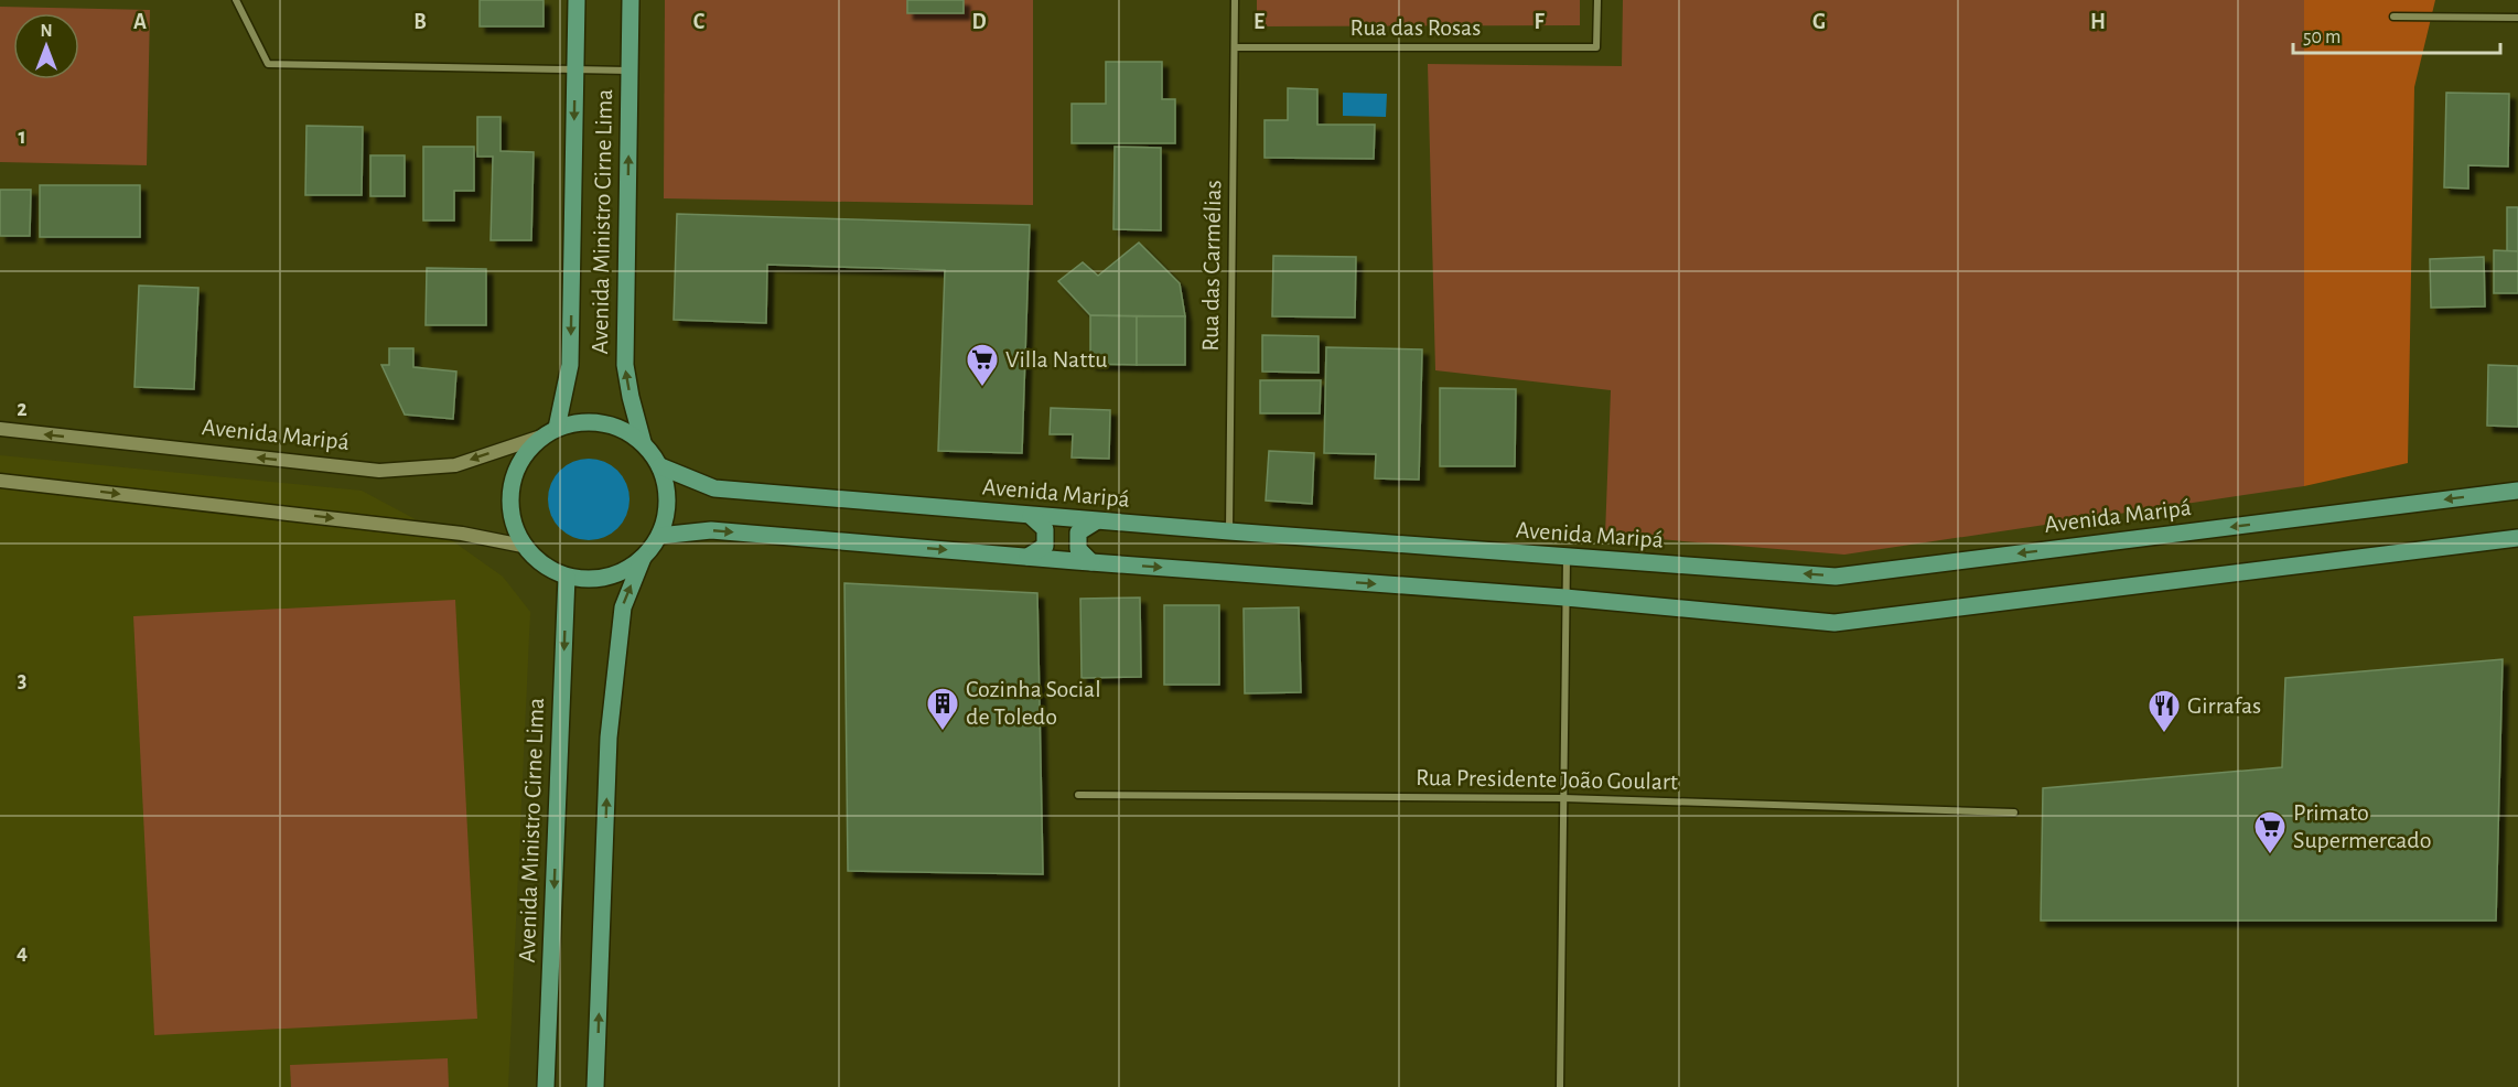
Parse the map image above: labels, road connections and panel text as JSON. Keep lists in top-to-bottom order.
{
  "streets": {
    "main road": ["Avenida Ministro Cirne Lima", "Avenida Maripá"],
    "street": ["Rua das Rosas", "Rua das Carmélias", "Rua Presidente João Goulart"]
  },
  "crossings": [
    ["Rua das Rosas", "Rua das Carmélias"],
    ["Avenida Ministro Cirne Lima", "Avenida Maripá"],
    ["Rua das Carmélias", "Avenida Maripá"]
  ],
  "places": {
    "supermarket": ["Villa Nattu", "Primato Supermercado"],
    "building": ["Cozinha Social de Toledo"],
    "restaurant": ["Girrafas"]
  },
  "scale_bar": "50 m",
  "north": "top",
  "grid": {
    "columns": [
      "A",
      "B",
      "C",
      "D",
      "E",
      "F",
      "G",
      "H"
    ],
    "rows": [
      "1",
      "2",
      "3",
      "4"
    ]
  }
}
